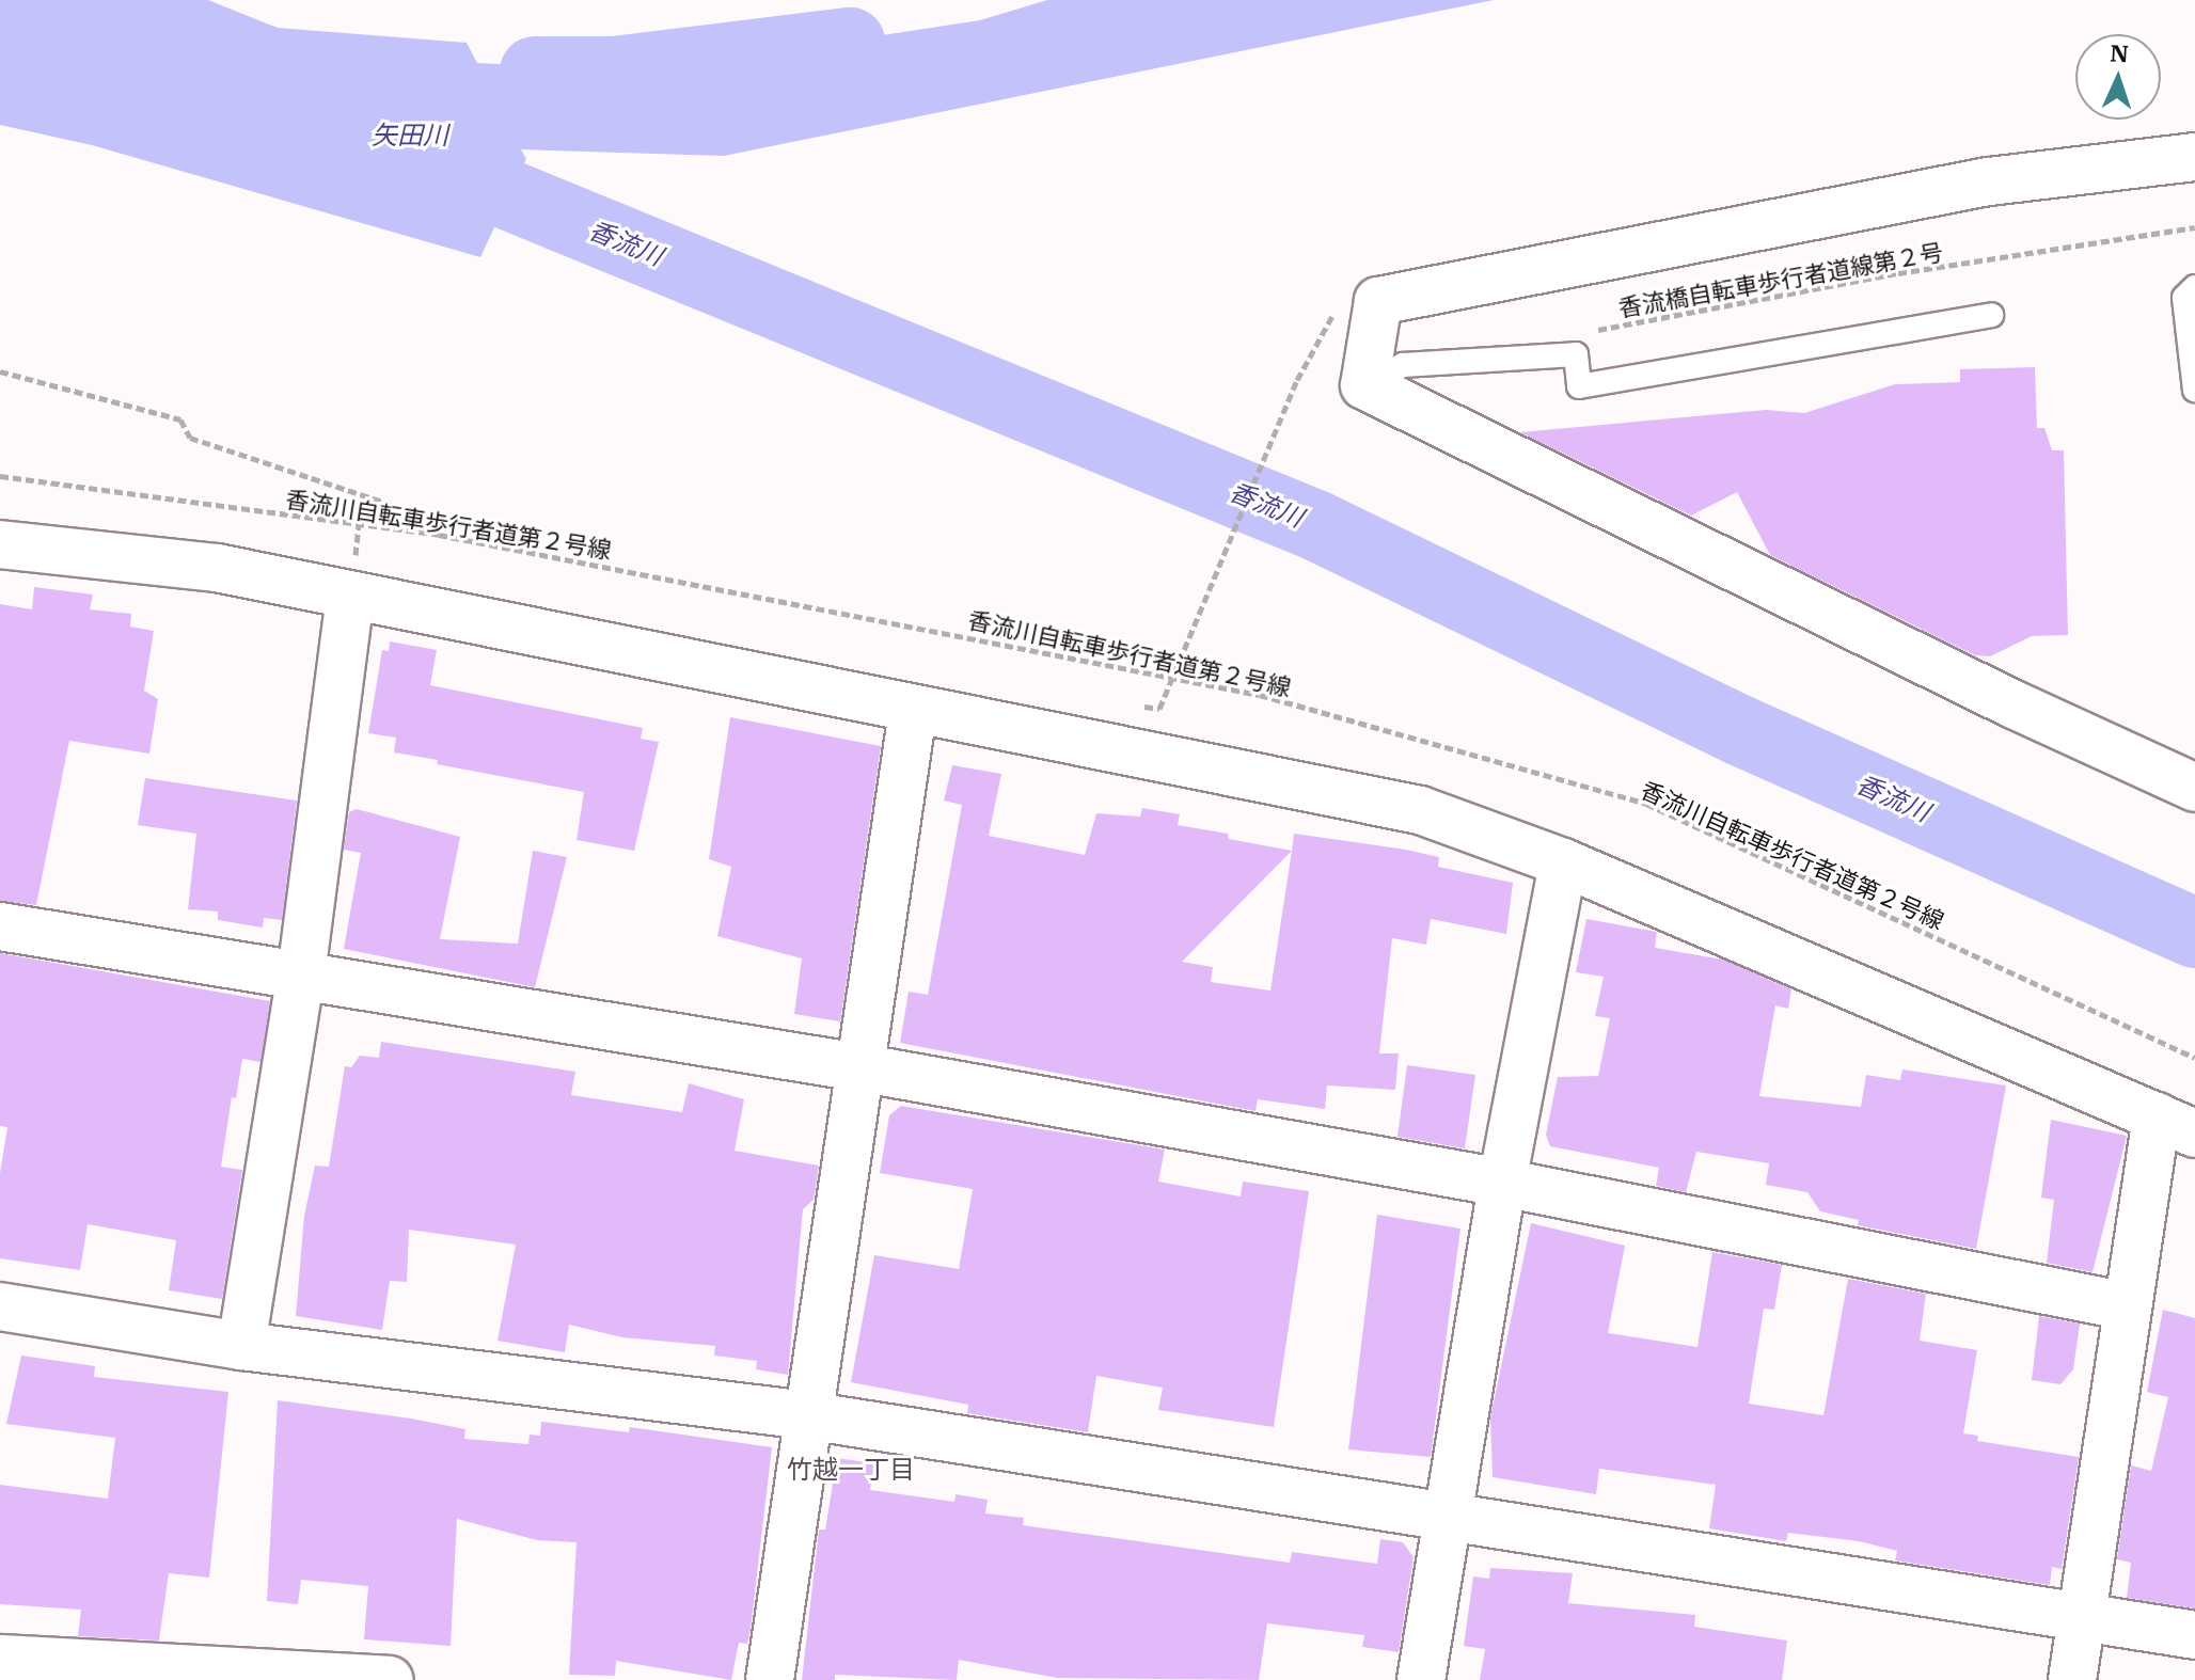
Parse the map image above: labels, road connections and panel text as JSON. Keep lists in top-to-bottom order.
{
  "streets": {
    "path": ["香流橋自転車歩行者道線第２号", "香流川自転車歩行者道第２号線"]
  },
  "districts": ["竹越一丁目"],
  "water": ["矢田川", "香流川"],
  "north": "top"
}
